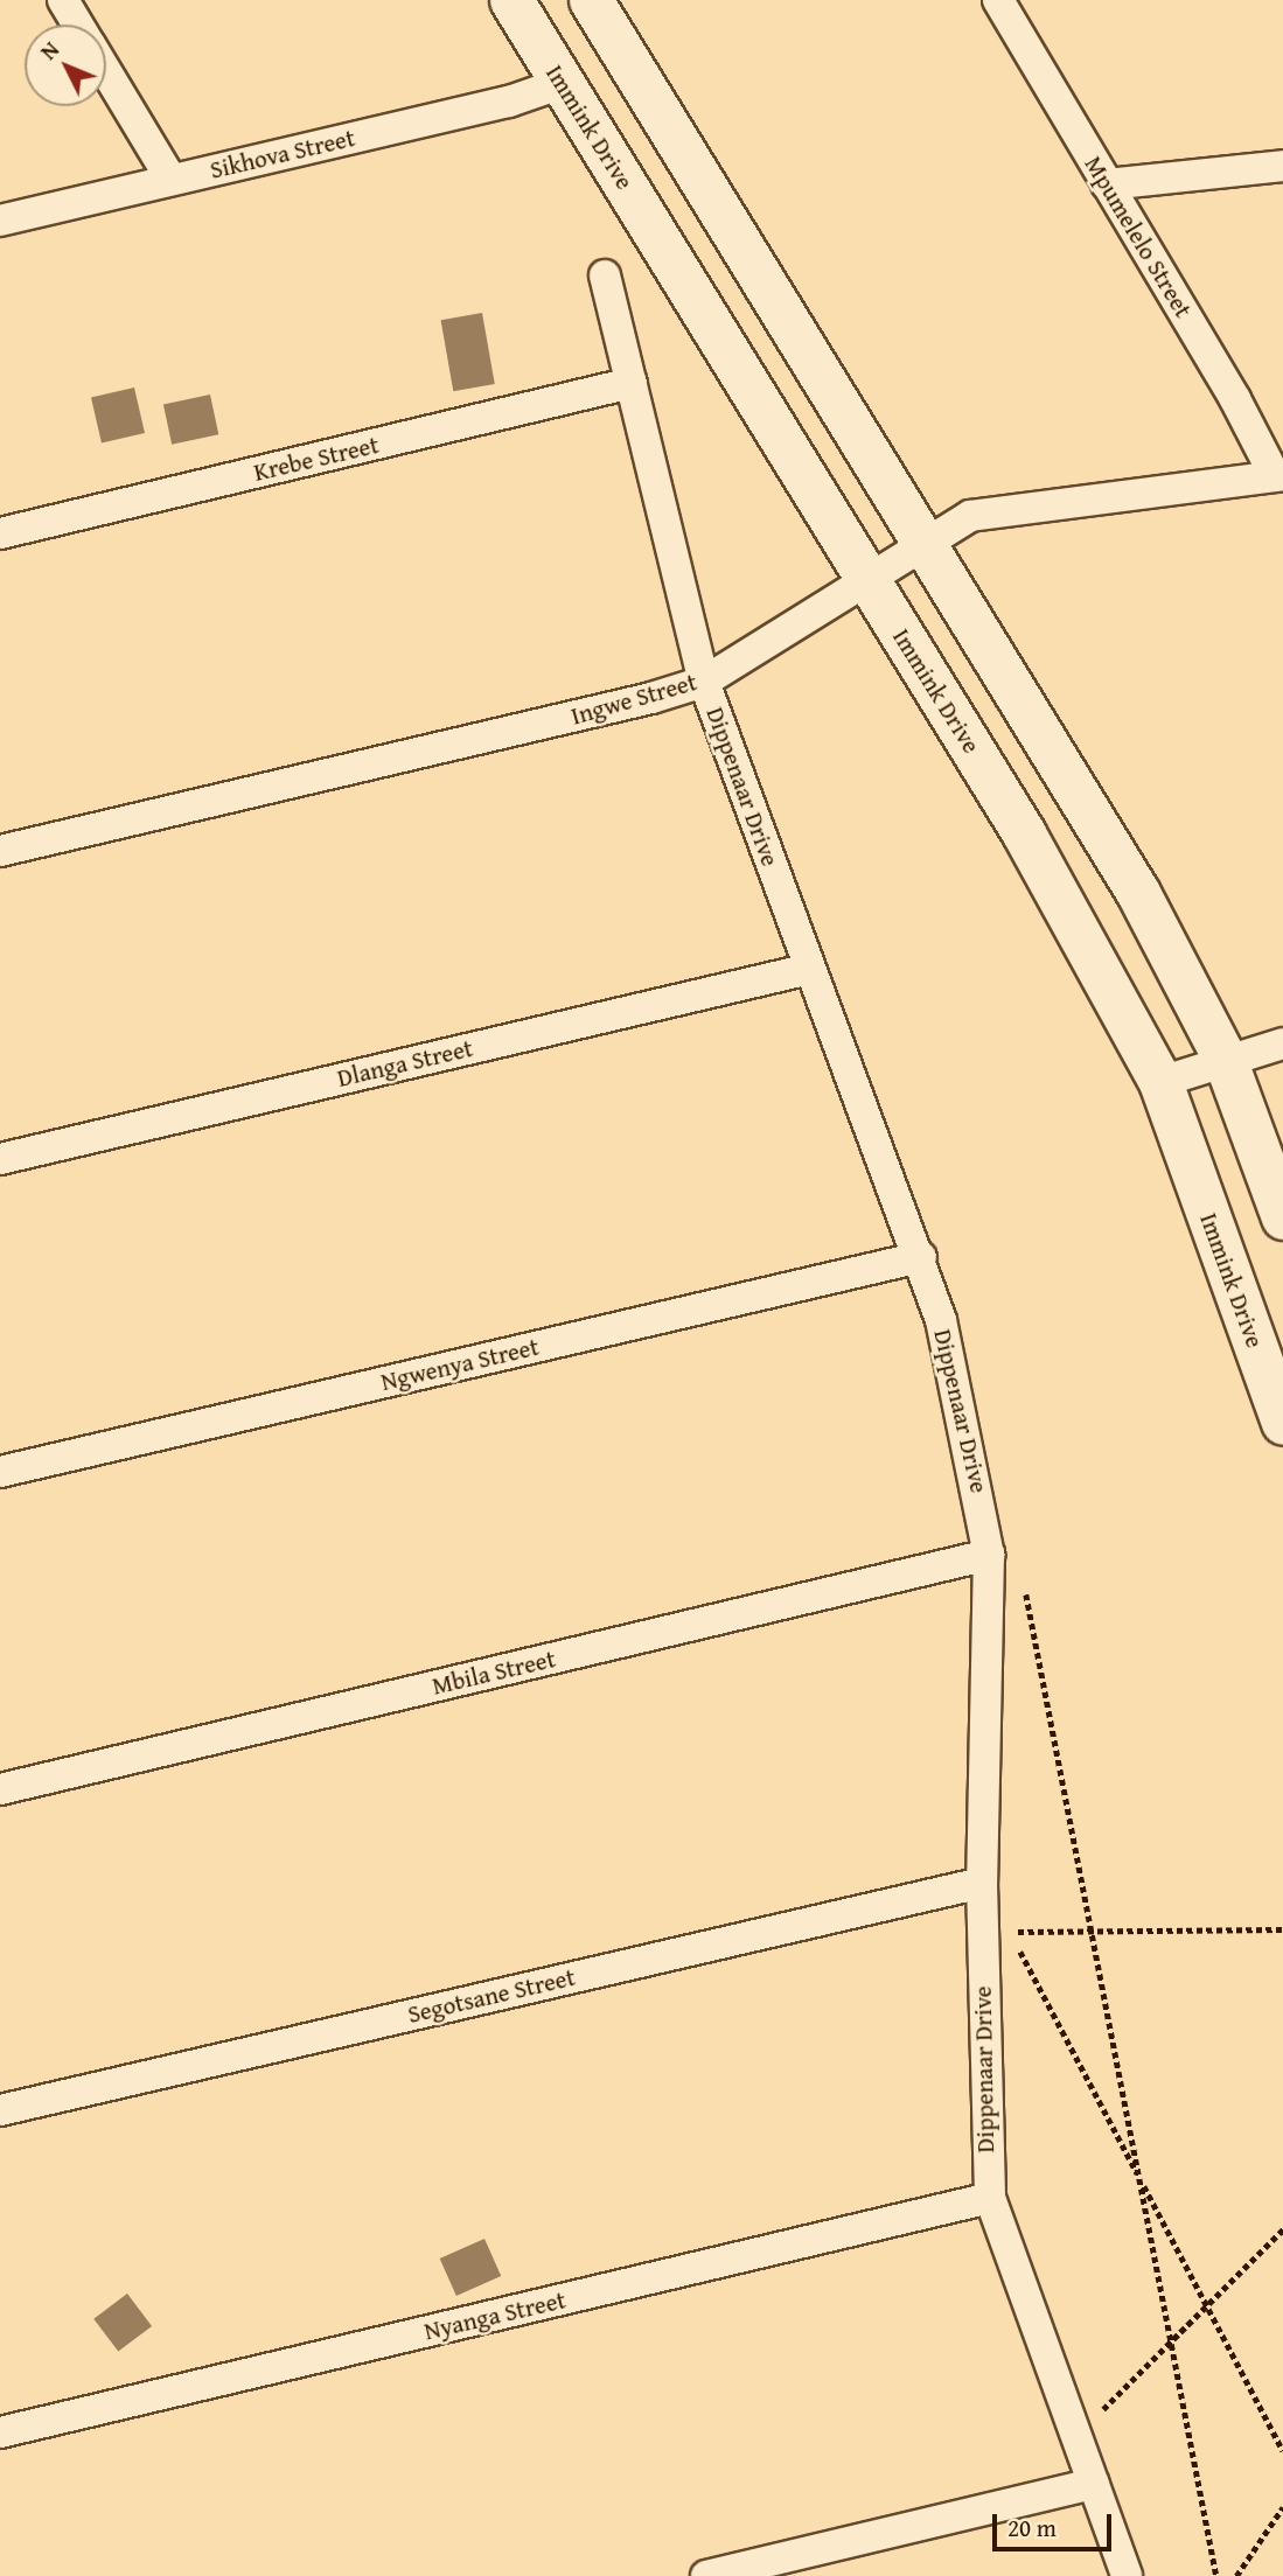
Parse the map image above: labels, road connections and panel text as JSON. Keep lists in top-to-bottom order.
{
  "streets": {
    "main road": ["Immink Drive"],
    "street": [
      "Sikhova Street",
      "Mpumelelo Street",
      "Krebe Street",
      "Ingwe Street",
      "Dippenaar Drive",
      "Dlanga Street",
      "Ngwenya Street",
      "Mbila Street",
      "Segotsane Street",
      "Nyanga Street"
    ]
  },
  "crossings": [
    ["Immink Drive", "Sikhova Street"],
    ["Immink Drive", "Ingwe Street"],
    ["Mpumelelo Street", "Ingwe Street"],
    ["Krebe Street", "Dippenaar Drive"],
    ["Ingwe Street", "Dippenaar Drive"],
    ["Dippenaar Drive", "Dlanga Street"],
    ["Dippenaar Drive", "Ngwenya Street"],
    ["Dippenaar Drive", "Mbila Street"],
    ["Dippenaar Drive", "Segotsane Street"],
    ["Dippenaar Drive", "Nyanga Street"]
  ],
  "scale_bar": "20 m",
  "north": "top left"
}
